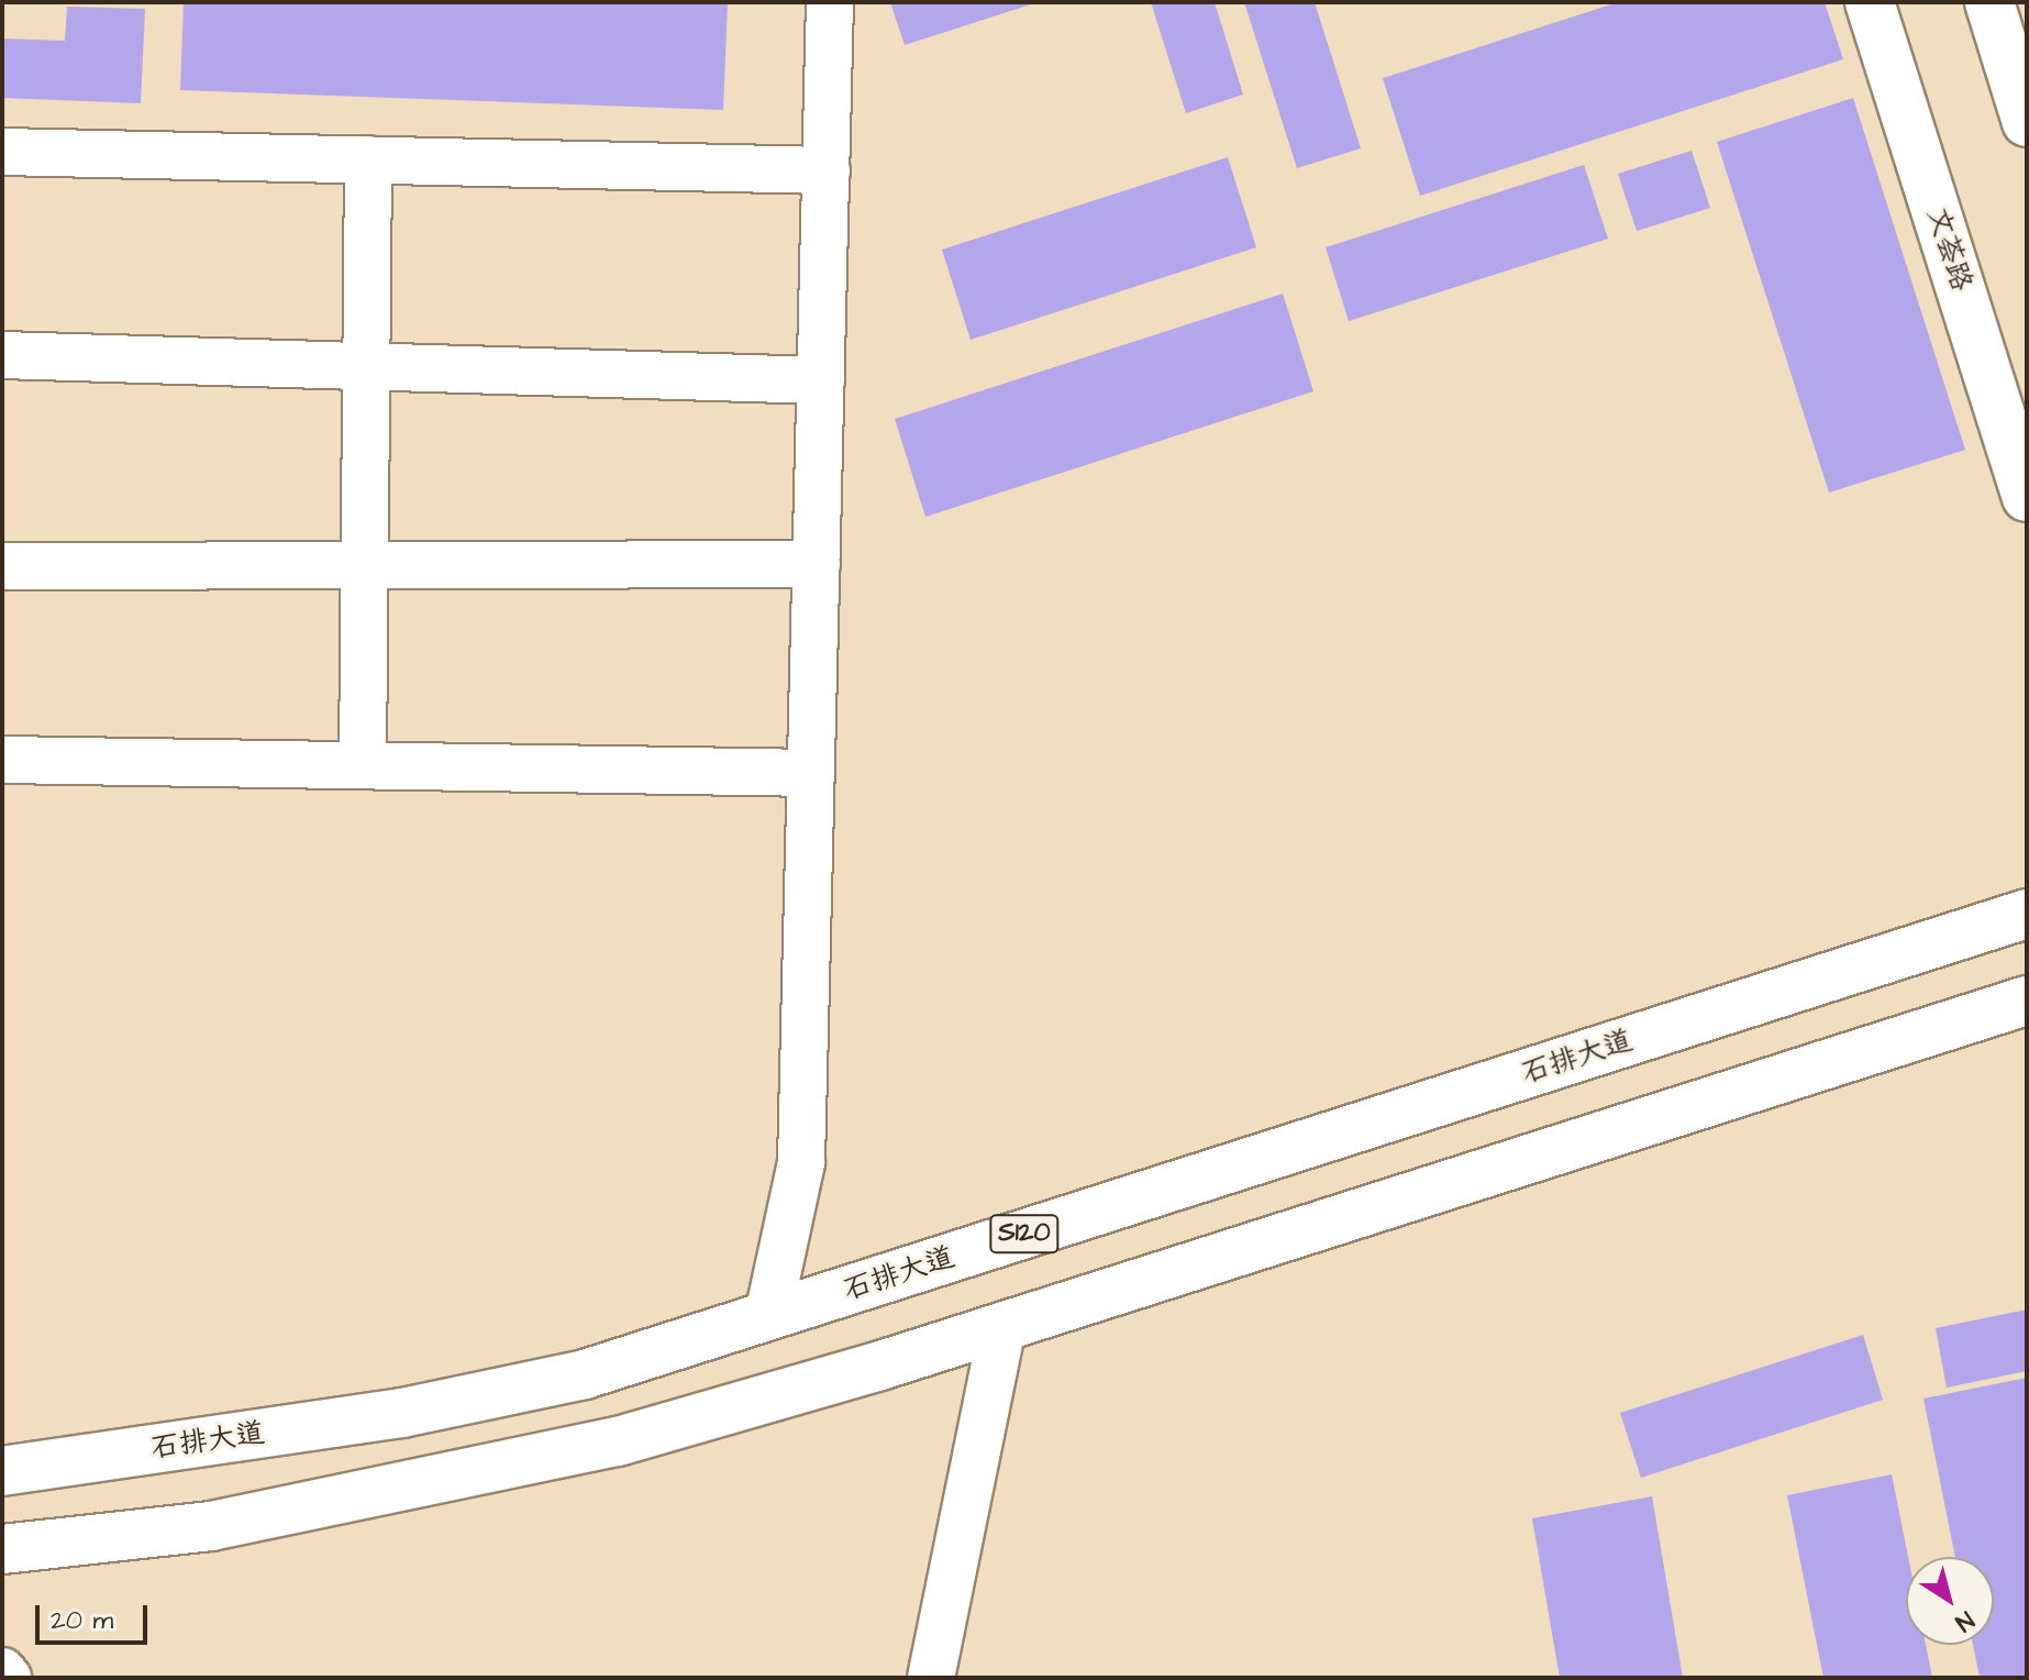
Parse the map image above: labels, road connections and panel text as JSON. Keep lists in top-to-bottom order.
{
  "streets": {
    "main road": ["文荟路", "石排大道", "S120"]
  },
  "scale_bar": "20 m",
  "north": "bottom right"
}
